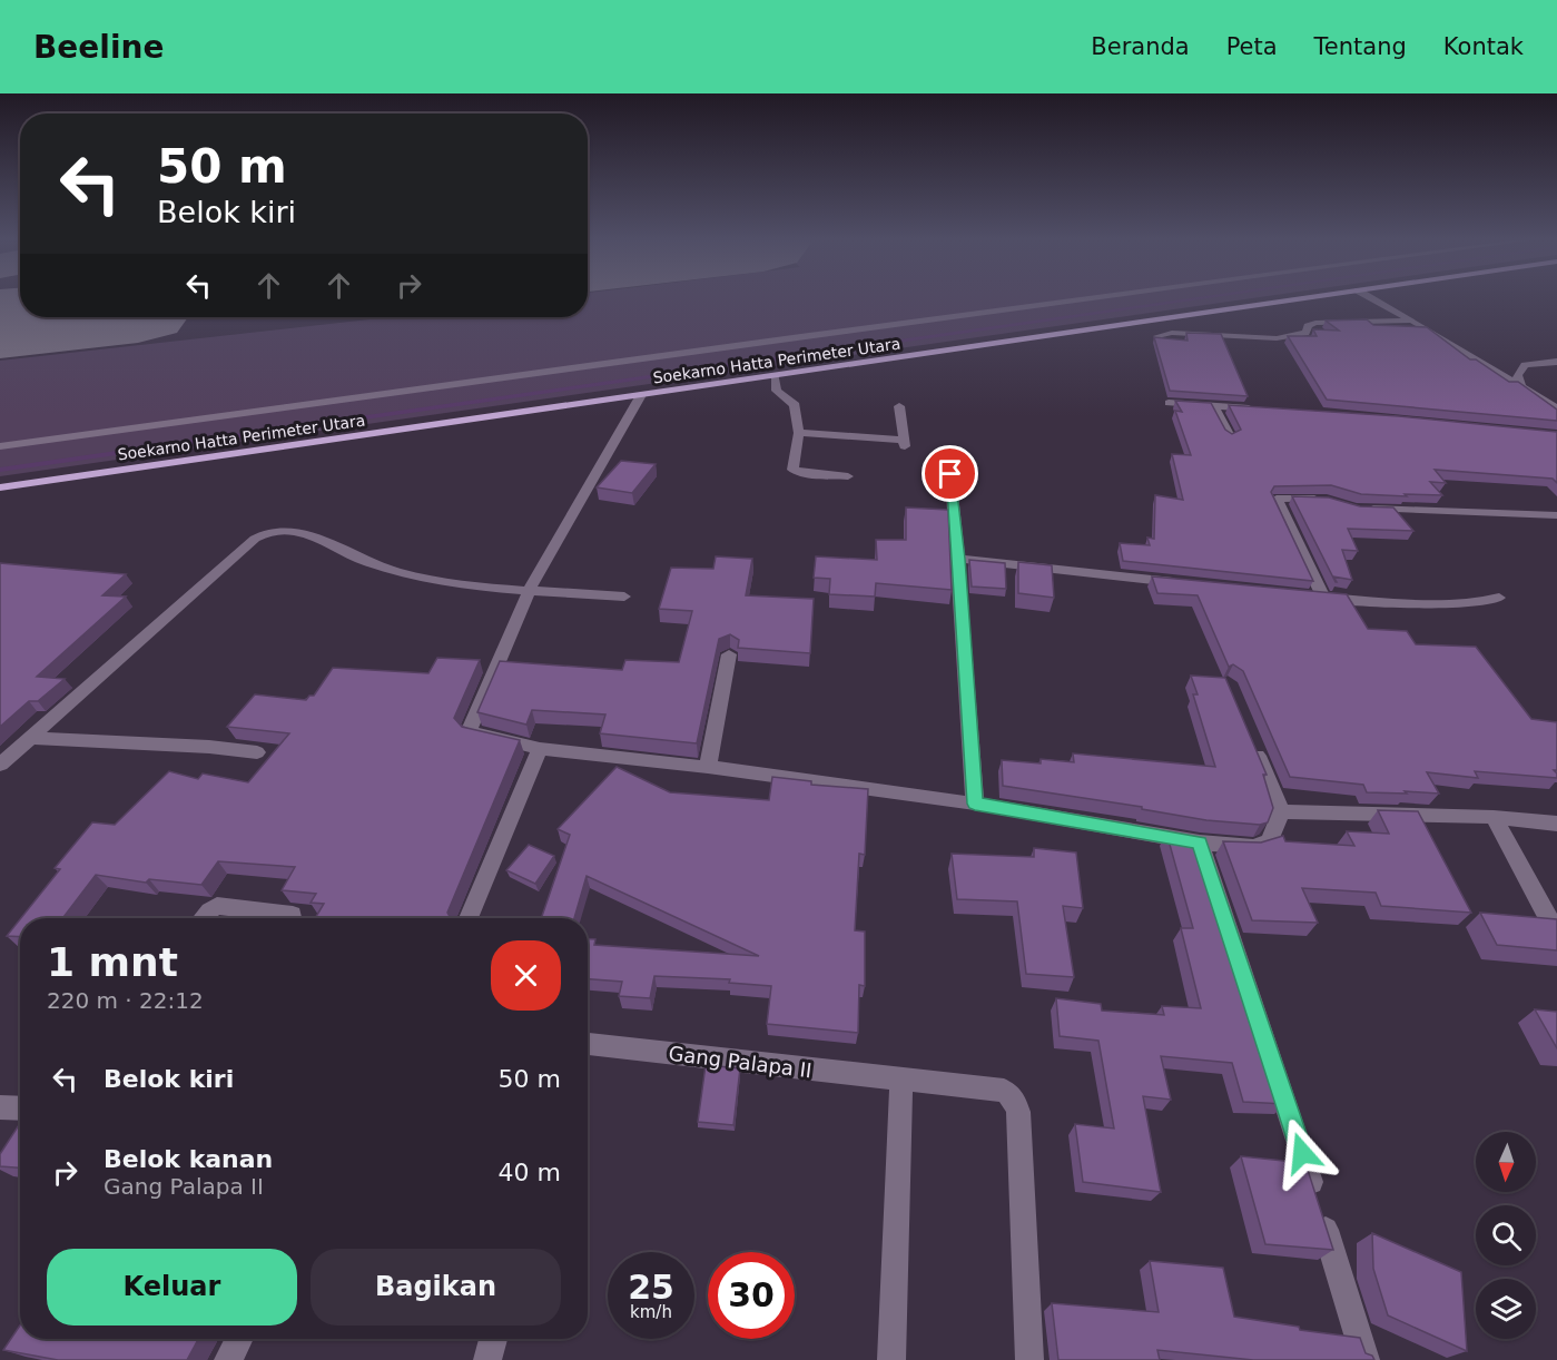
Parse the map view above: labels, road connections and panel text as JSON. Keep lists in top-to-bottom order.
{
  "streets": {
    "main road": ["Soekarno Hatta Perimeter Utara"],
    "street": ["Gang Palapa II"]
  },
  "north": "bottom",
  "page": {
    "header": "Beeline",
    "nav": [
      "Beranda",
      "Peta",
      "Tentang",
      "Kontak"
    ],
    "turn": ["50 m", "Belok kiri"],
    "heading": ["1 mnt", "220 m · 22:12"],
    "list": [
      {
        "name": "Belok kiri",
        "value": "50 m"
      },
      {
        "name": "Belok kanan",
        "note": "Gang Palapa II",
        "value": "40 m"
      }
    ],
    "buttons": ["Keluar", "Bagikan"],
    "speed": "25 km/h",
    "limit": "30"
  }
}
